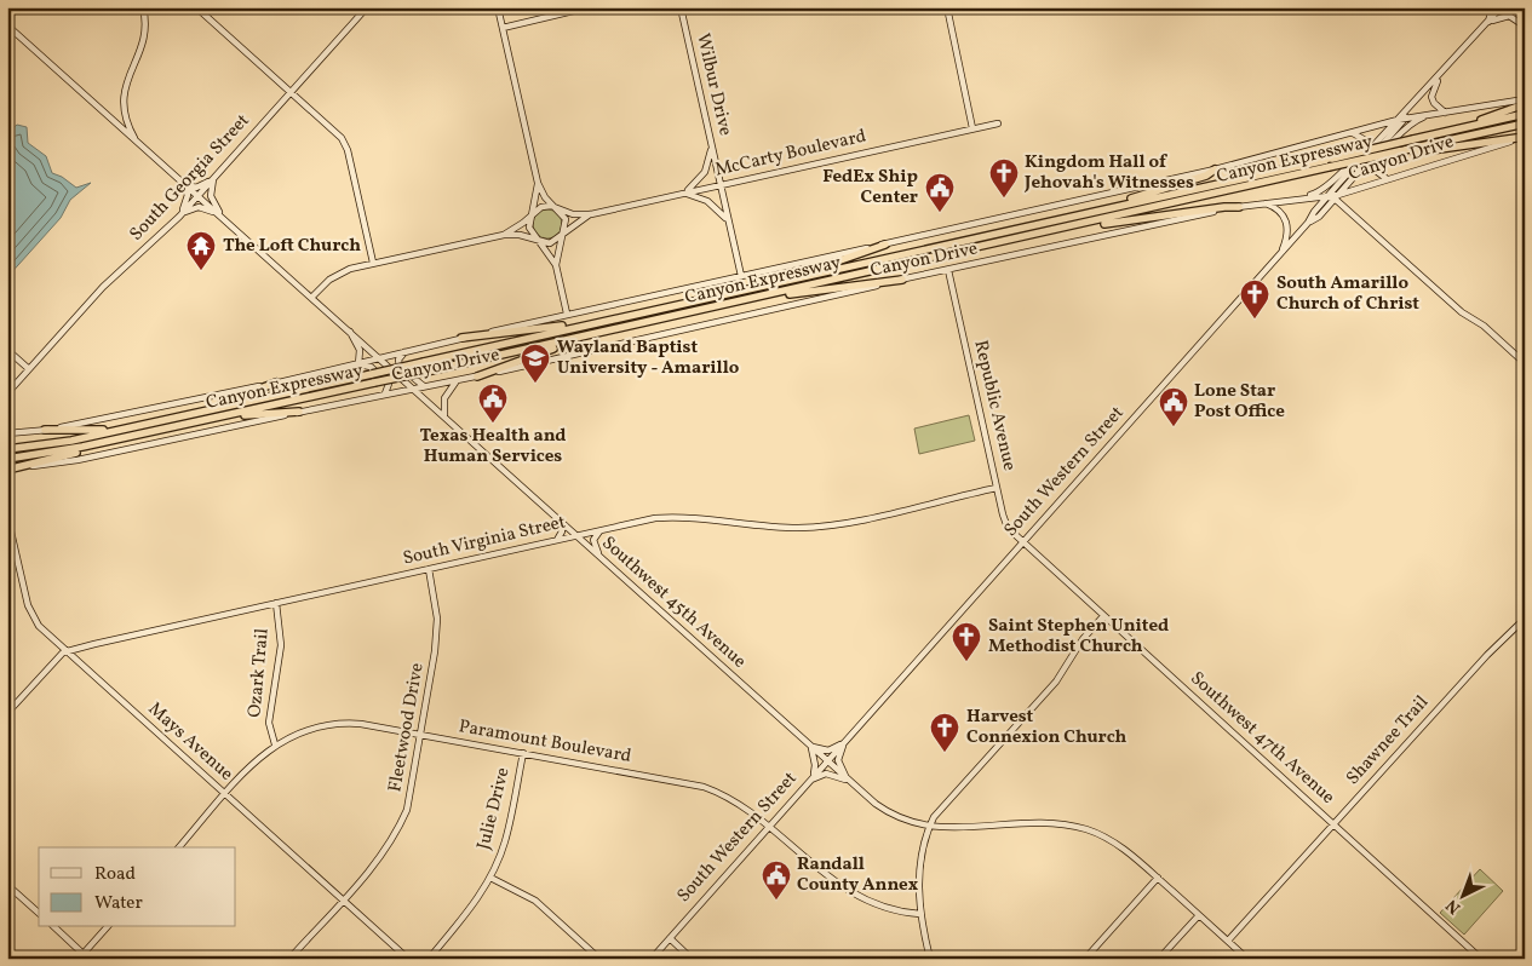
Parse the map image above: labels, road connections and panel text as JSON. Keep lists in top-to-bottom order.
{
  "streets": {
    "highway": ["Canyon Expressway"],
    "main road": [
      "Wilbur Drive",
      "McCarty Boulevard",
      "Canyon Drive",
      "South Georgia Street",
      "Republic Avenue",
      "South Western Street",
      "South Virginia Street",
      "Southwest 45th Avenue",
      "Ozark Trail",
      "Fleetwood Drive",
      "Southwest 47th Avenue",
      "Shawnee Trail",
      "Mays Avenue",
      "Paramount Boulevard",
      "Julie Drive"
    ]
  },
  "crossings": [
    ["Wilbur Drive", "McCarty Boulevard"],
    ["Wilbur Drive", "Canyon Drive"],
    ["Canyon Drive", "Republic Avenue"],
    ["Canyon Drive", "South Western Street"],
    ["Canyon Drive", "Southwest 45th Avenue"],
    ["South Georgia Street", "Southwest 45th Avenue"],
    ["Republic Avenue", "South Western Street"],
    ["Republic Avenue", "South Virginia Street"],
    ["Republic Avenue", "Southwest 47th Avenue"],
    ["South Western Street", "Southwest 45th Avenue"],
    ["South Western Street", "Southwest 47th Avenue"],
    ["South Western Street", "Paramount Boulevard"],
    ["South Virginia Street", "Southwest 45th Avenue"],
    ["South Virginia Street", "Ozark Trail"],
    ["South Virginia Street", "Fleetwood Drive"],
    ["South Virginia Street", "Mays Avenue"],
    ["Southwest 45th Avenue", "Shawnee Trail"],
    ["Ozark Trail", "Paramount Boulevard"],
    ["Fleetwood Drive", "Mays Avenue"],
    ["Fleetwood Drive", "Paramount Boulevard"],
    ["Southwest 47th Avenue", "Shawnee Trail"],
    ["Mays Avenue", "Paramount Boulevard"],
    ["Paramount Boulevard", "Julie Drive"]
  ],
  "places": {
    "church": [
      "Kingdom Hall of Jehovah's Witnesses",
      "South Amarillo Church of Christ",
      "Saint Stephen United Methodist Church",
      "Harvest Connexion Church"
    ],
    "public building": [
      "FedEx Ship Center",
      "Texas Health and Human Services",
      "Lone Star Post Office",
      "Randall County Annex"
    ],
    "temple": ["The Loft Church"],
    "school or university": ["Wayland Baptist University - Amarillo"]
  },
  "legend": ["Road", "Water"],
  "north": "bottom left"
}
